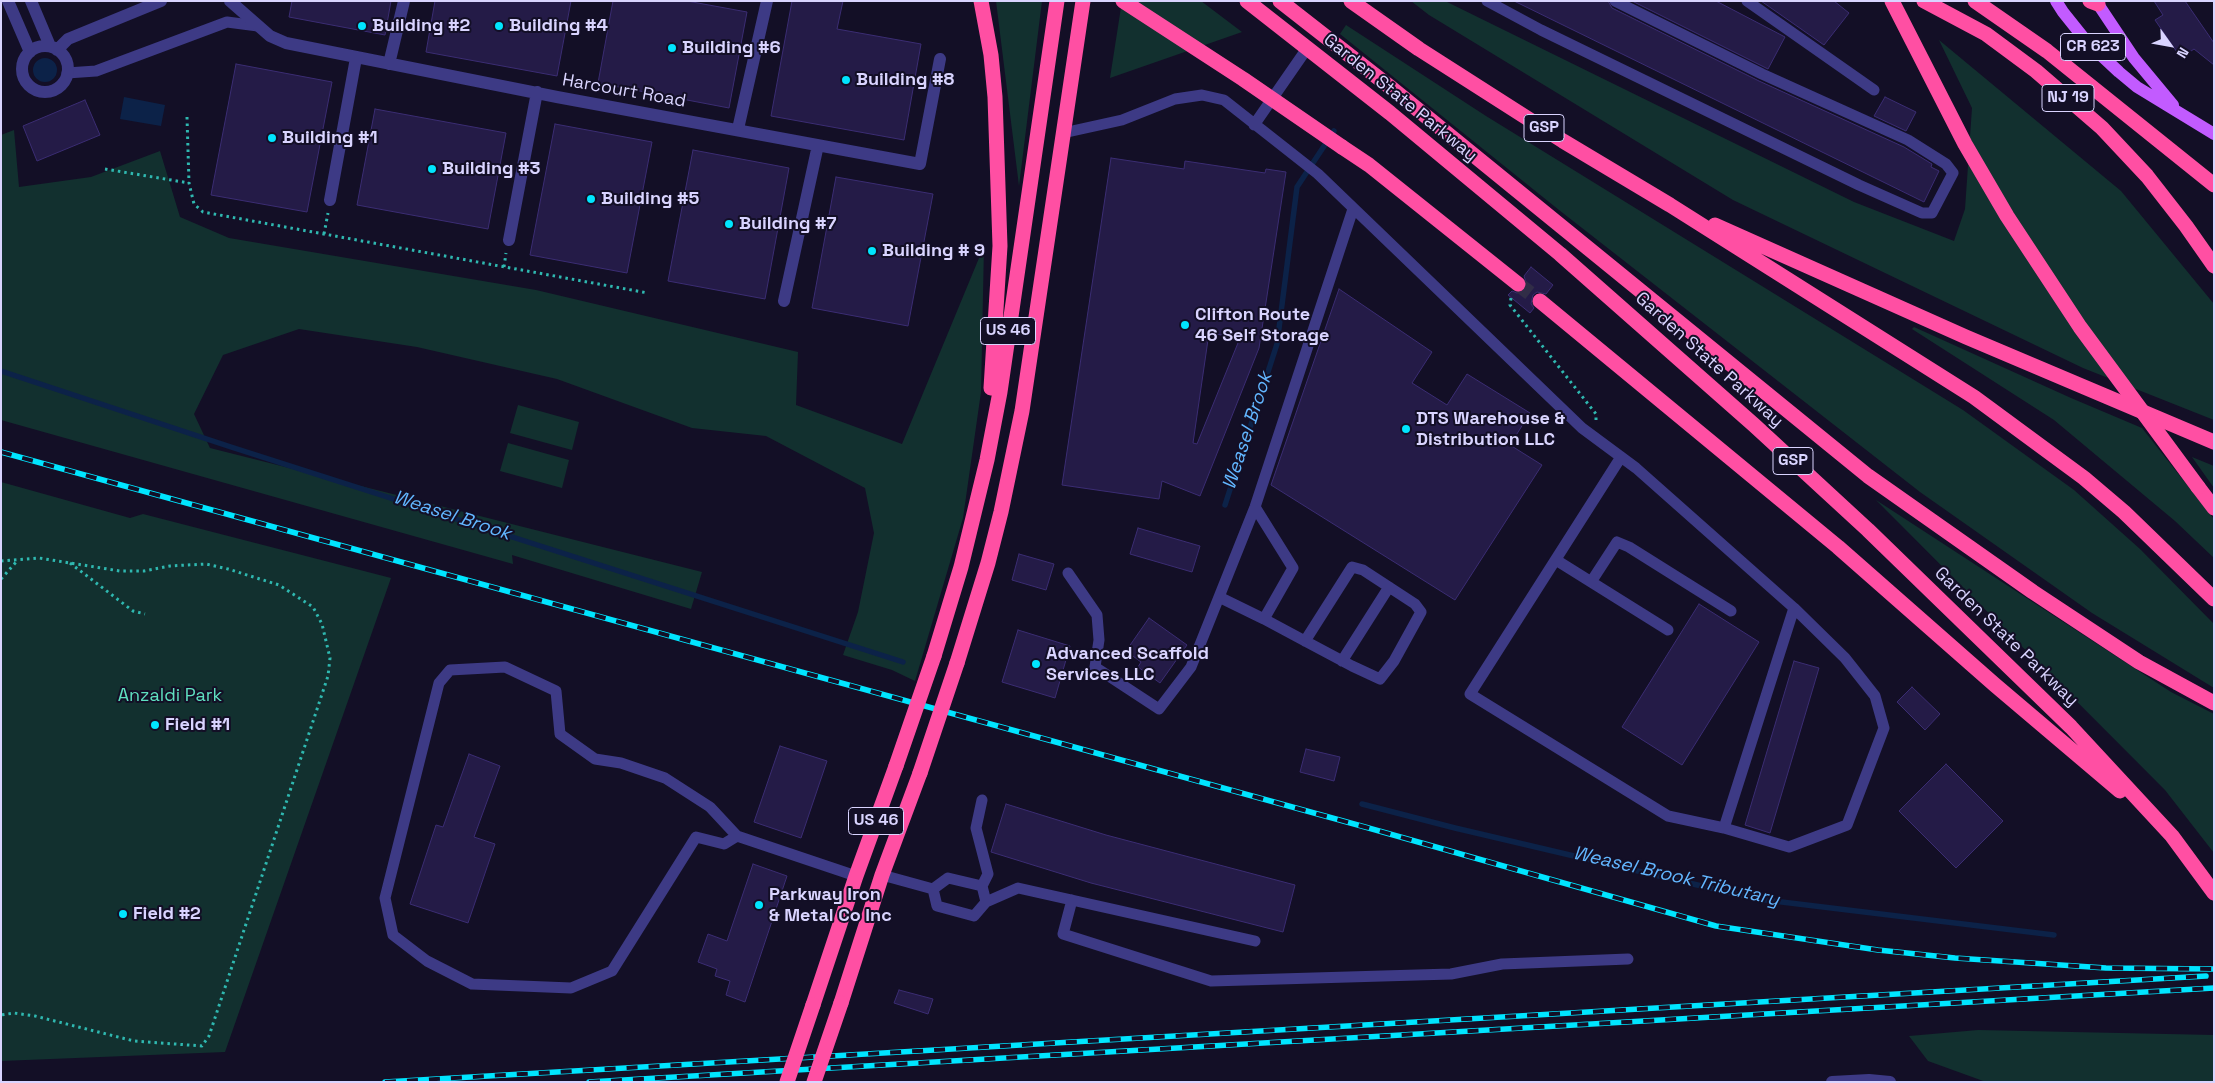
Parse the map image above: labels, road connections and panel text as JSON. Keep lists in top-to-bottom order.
{
  "streets": {
    "highway": [
      "Garden State Parkway",
      "NJ 19",
      "GSP",
      "US 46"
    ],
    "main road": ["CR 623"],
    "street": ["Harcourt Road"]
  },
  "water": ["Weasel Brook", "Weasel Brook Tributary"],
  "parks": ["Anzaldi Park"],
  "places": [
    "Building #2",
    "Building #4",
    "Building #6",
    "Building #8",
    "Building #1",
    "Building #3",
    "Building #5",
    "Building #7",
    "Building # 9",
    "Clifton Route 46 Self Storage",
    "DTS Warehouse & Distribution LLC",
    "Advanced Scaffold Services LLC",
    "Field #1",
    "Parkway Iron & Metal Co Inc",
    "Field #2"
  ],
  "north": "bottom right"
}
